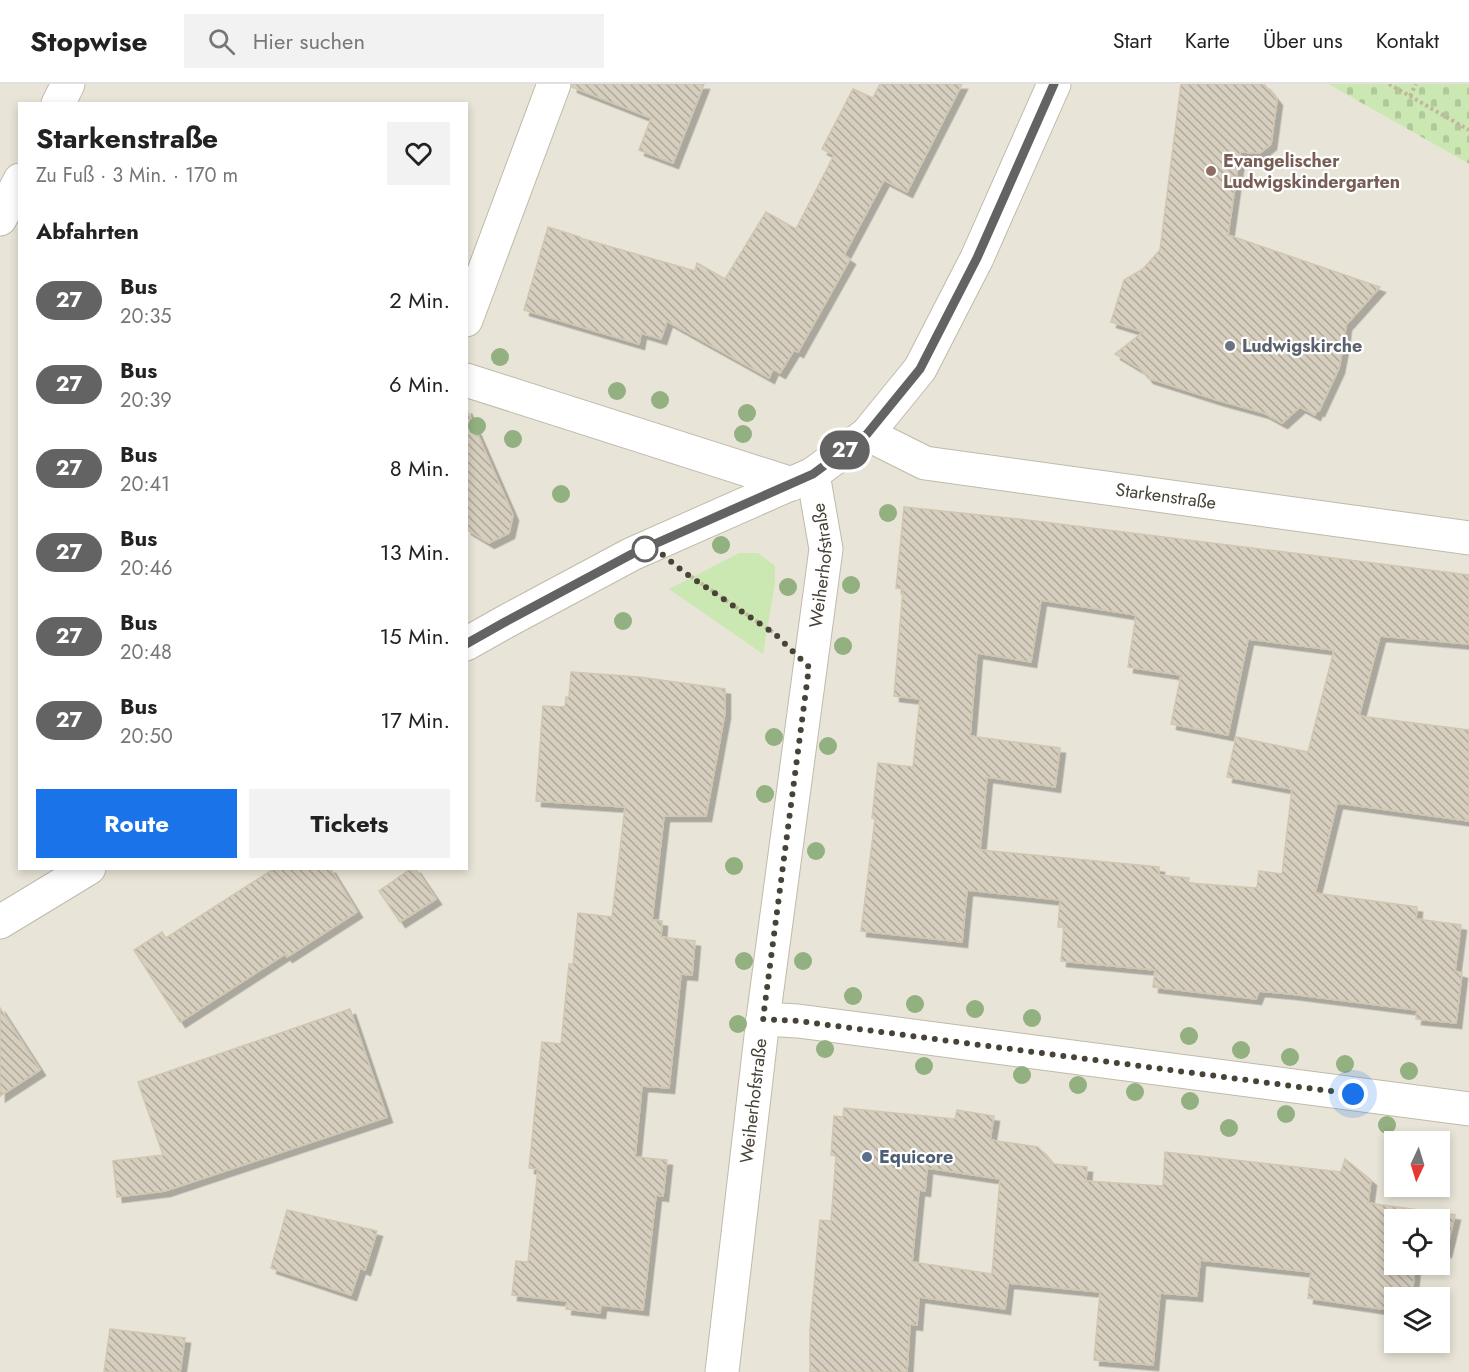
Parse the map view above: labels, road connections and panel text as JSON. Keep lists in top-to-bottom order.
{
  "streets": {
    "street": ["Starkenstraße", "Weiherhofstraße"]
  },
  "places": ["Evangelischer Ludwigskindergarten", "Ludwigskirche", "Equicore"],
  "lines": ["bus line 27"],
  "north": "bottom",
  "page": {
    "header": "Stopwise",
    "search": "Hier suchen",
    "nav": [
      "Start",
      "Karte",
      "Über uns",
      "Kontakt"
    ],
    "on_map": "27",
    "heading": [
      ["Starkenstraße", "Zu Fuß · 3 Min. · 170 m"],
      "Abfahrten"
    ],
    "list": [
      {
        "mark": "27",
        "name": "Bus",
        "note": "20:35",
        "value": "2 Min."
      },
      {
        "mark": "27",
        "name": "Bus",
        "note": "20:39",
        "value": "6 Min."
      },
      {
        "mark": "27",
        "name": "Bus",
        "note": "20:41",
        "value": "8 Min."
      },
      {
        "mark": "27",
        "name": "Bus",
        "note": "20:46",
        "value": "13 Min."
      },
      {
        "mark": "27",
        "name": "Bus",
        "note": "20:48",
        "value": "15 Min."
      },
      {
        "mark": "27",
        "name": "Bus",
        "note": "20:50",
        "value": "17 Min."
      }
    ],
    "buttons": ["Route", "Tickets"]
  }
}
